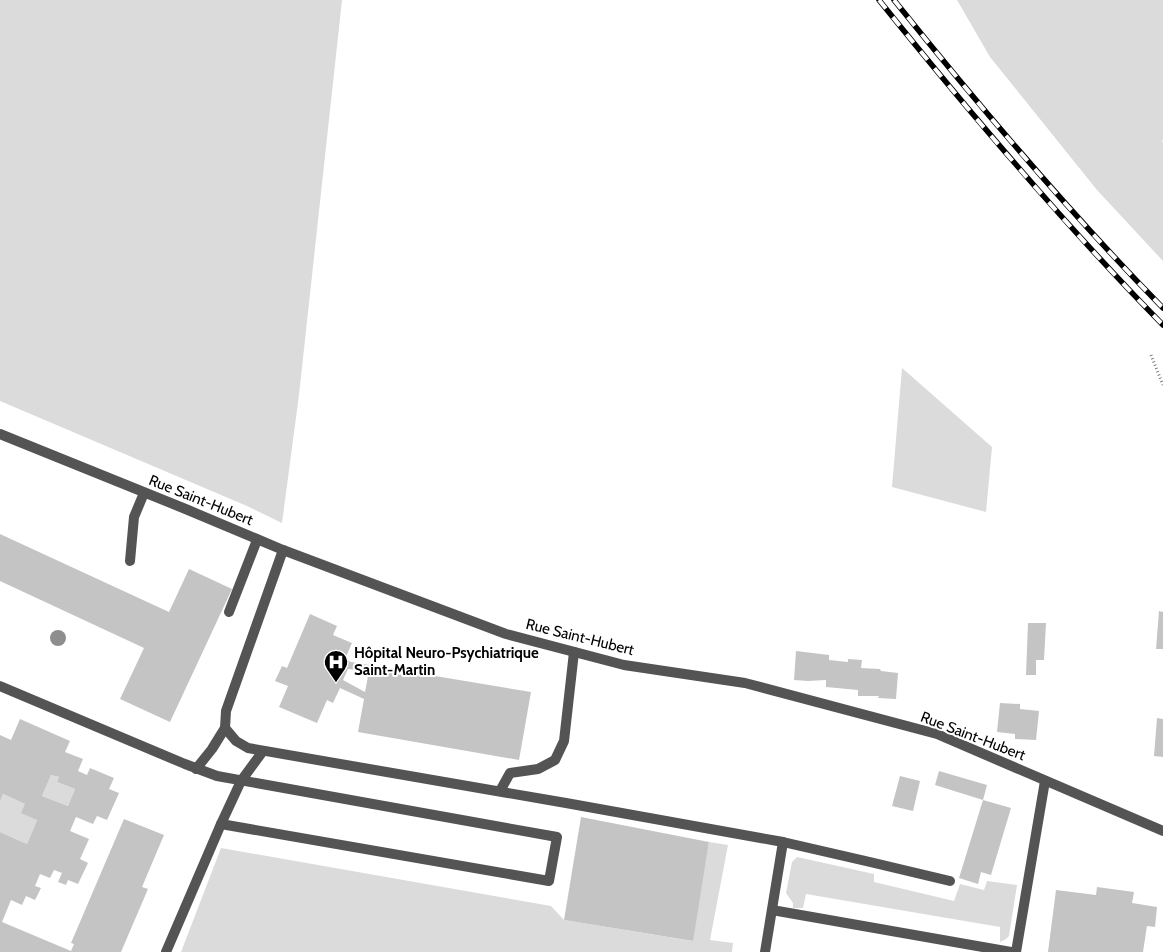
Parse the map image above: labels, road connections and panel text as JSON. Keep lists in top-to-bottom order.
{
  "streets": {
    "street": ["Rue Saint-Hubert"]
  },
  "places": {
    "hospital": ["Hôpital Neuro-Psychiatrique Saint-Martin"]
  }
}
